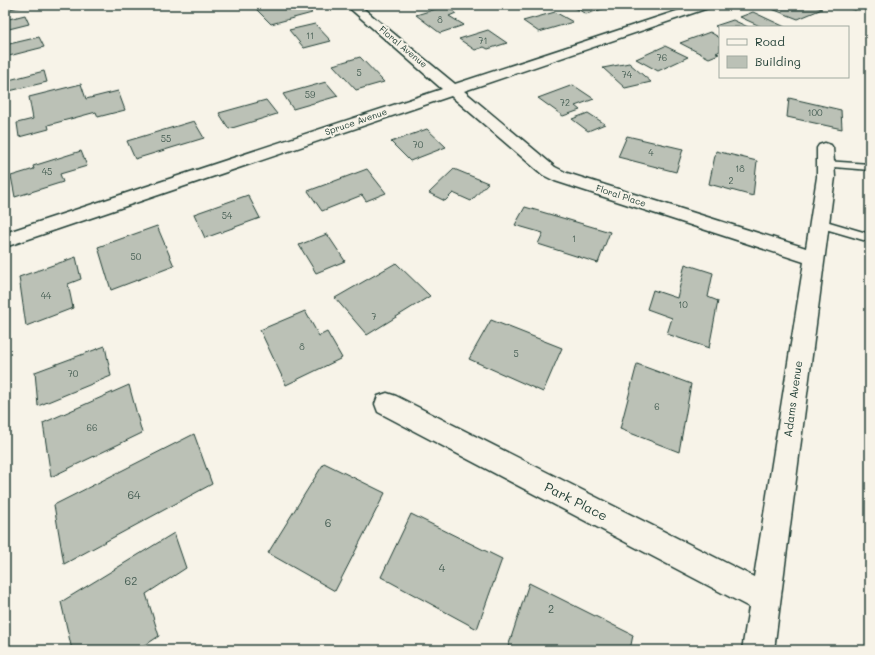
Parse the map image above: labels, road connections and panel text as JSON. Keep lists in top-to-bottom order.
{
  "streets": {
    "street": [
      "Floral Avenue",
      "Spruce Avenue",
      "Floral Place",
      "Adams Avenue",
      "Park Place"
    ]
  },
  "crossings": [
    ["Floral Avenue", "Spruce Avenue"],
    ["Floral Avenue", "Floral Place"],
    ["Spruce Avenue", "Floral Place"],
    ["Floral Place", "Adams Avenue"],
    ["Adams Avenue", "Park Place"]
  ],
  "house_numbers": [
    "8",
    "11",
    "71",
    "76",
    "5",
    "74",
    "59",
    "72",
    "100",
    "55",
    "70",
    "4",
    "18",
    "45",
    "2",
    "54",
    "1",
    "50",
    "44",
    "10",
    "7",
    "8",
    "5",
    "70",
    "6",
    "66",
    "64",
    "6",
    "4",
    "62",
    "2"
  ],
  "legend": ["Road", "Building"]
}
